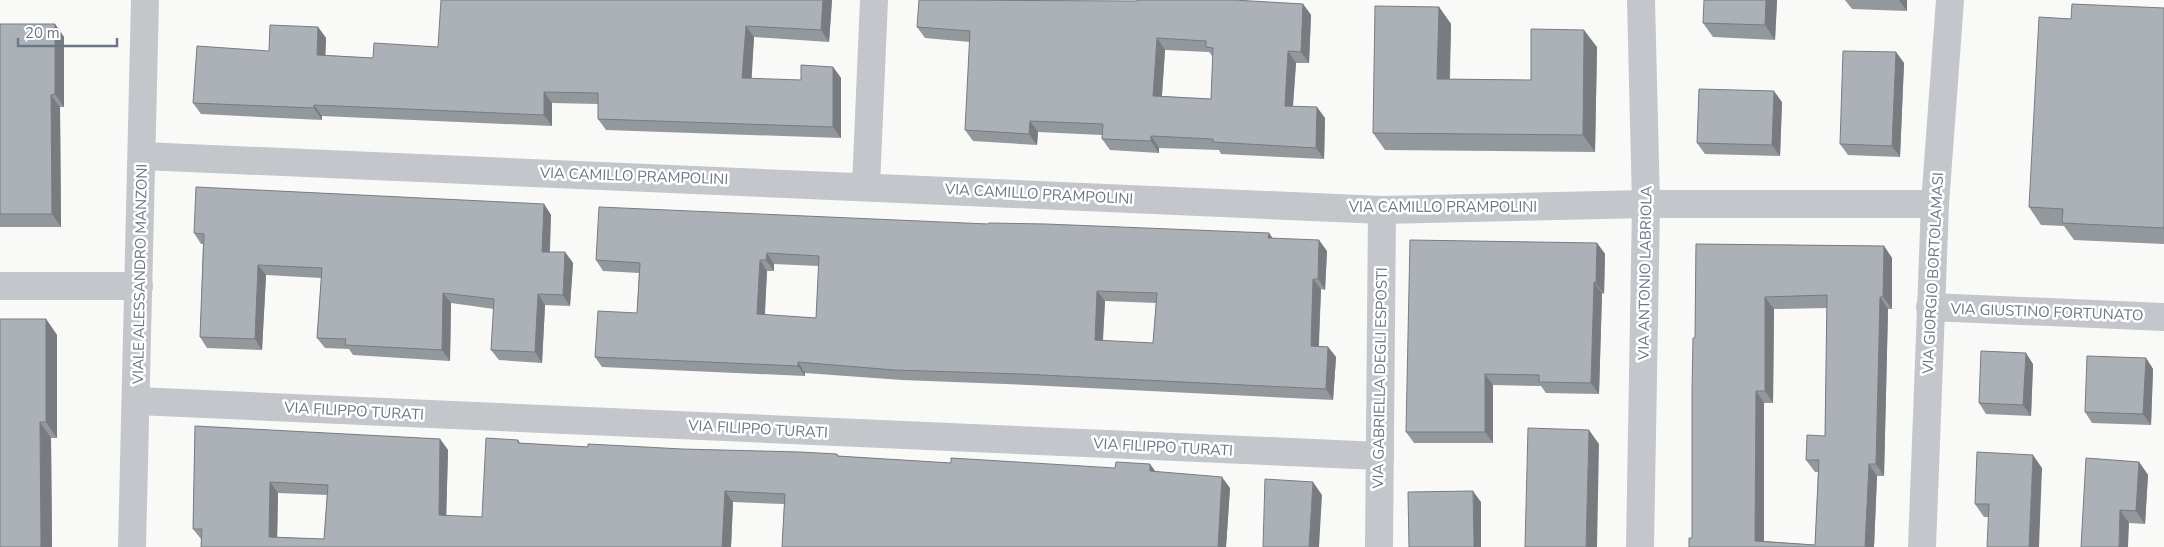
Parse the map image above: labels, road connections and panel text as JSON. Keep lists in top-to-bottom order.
{
  "streets": {
    "street": [
      "VIA CAMILLO PRAMPOLINI",
      "VIA ANTONIO LABRIOLA",
      "VIA GIORGIO BORTOLAMASI",
      "VIALE ALESSANDRO MANZONI",
      "VIA GIUSTINO FORTUNATO",
      "VIA GABRIELLA DEGLI ESPOSTI",
      "VIA FILIPPO TURATI"
    ]
  },
  "crossings": [
    ["VIA CAMILLO PRAMPOLINI", "VIA ANTONIO LABRIOLA"],
    ["VIA CAMILLO PRAMPOLINI", "VIA GIORGIO BORTOLAMASI"],
    ["VIA CAMILLO PRAMPOLINI", "VIALE ALESSANDRO MANZONI"],
    ["VIA CAMILLO PRAMPOLINI", "VIA GABRIELLA DEGLI ESPOSTI"],
    ["VIA GIORGIO BORTOLAMASI", "VIA GIUSTINO FORTUNATO"],
    ["VIALE ALESSANDRO MANZONI", "VIA FILIPPO TURATI"],
    ["VIA GABRIELLA DEGLI ESPOSTI", "VIA FILIPPO TURATI"]
  ],
  "scale_bar": "20 m"
}
